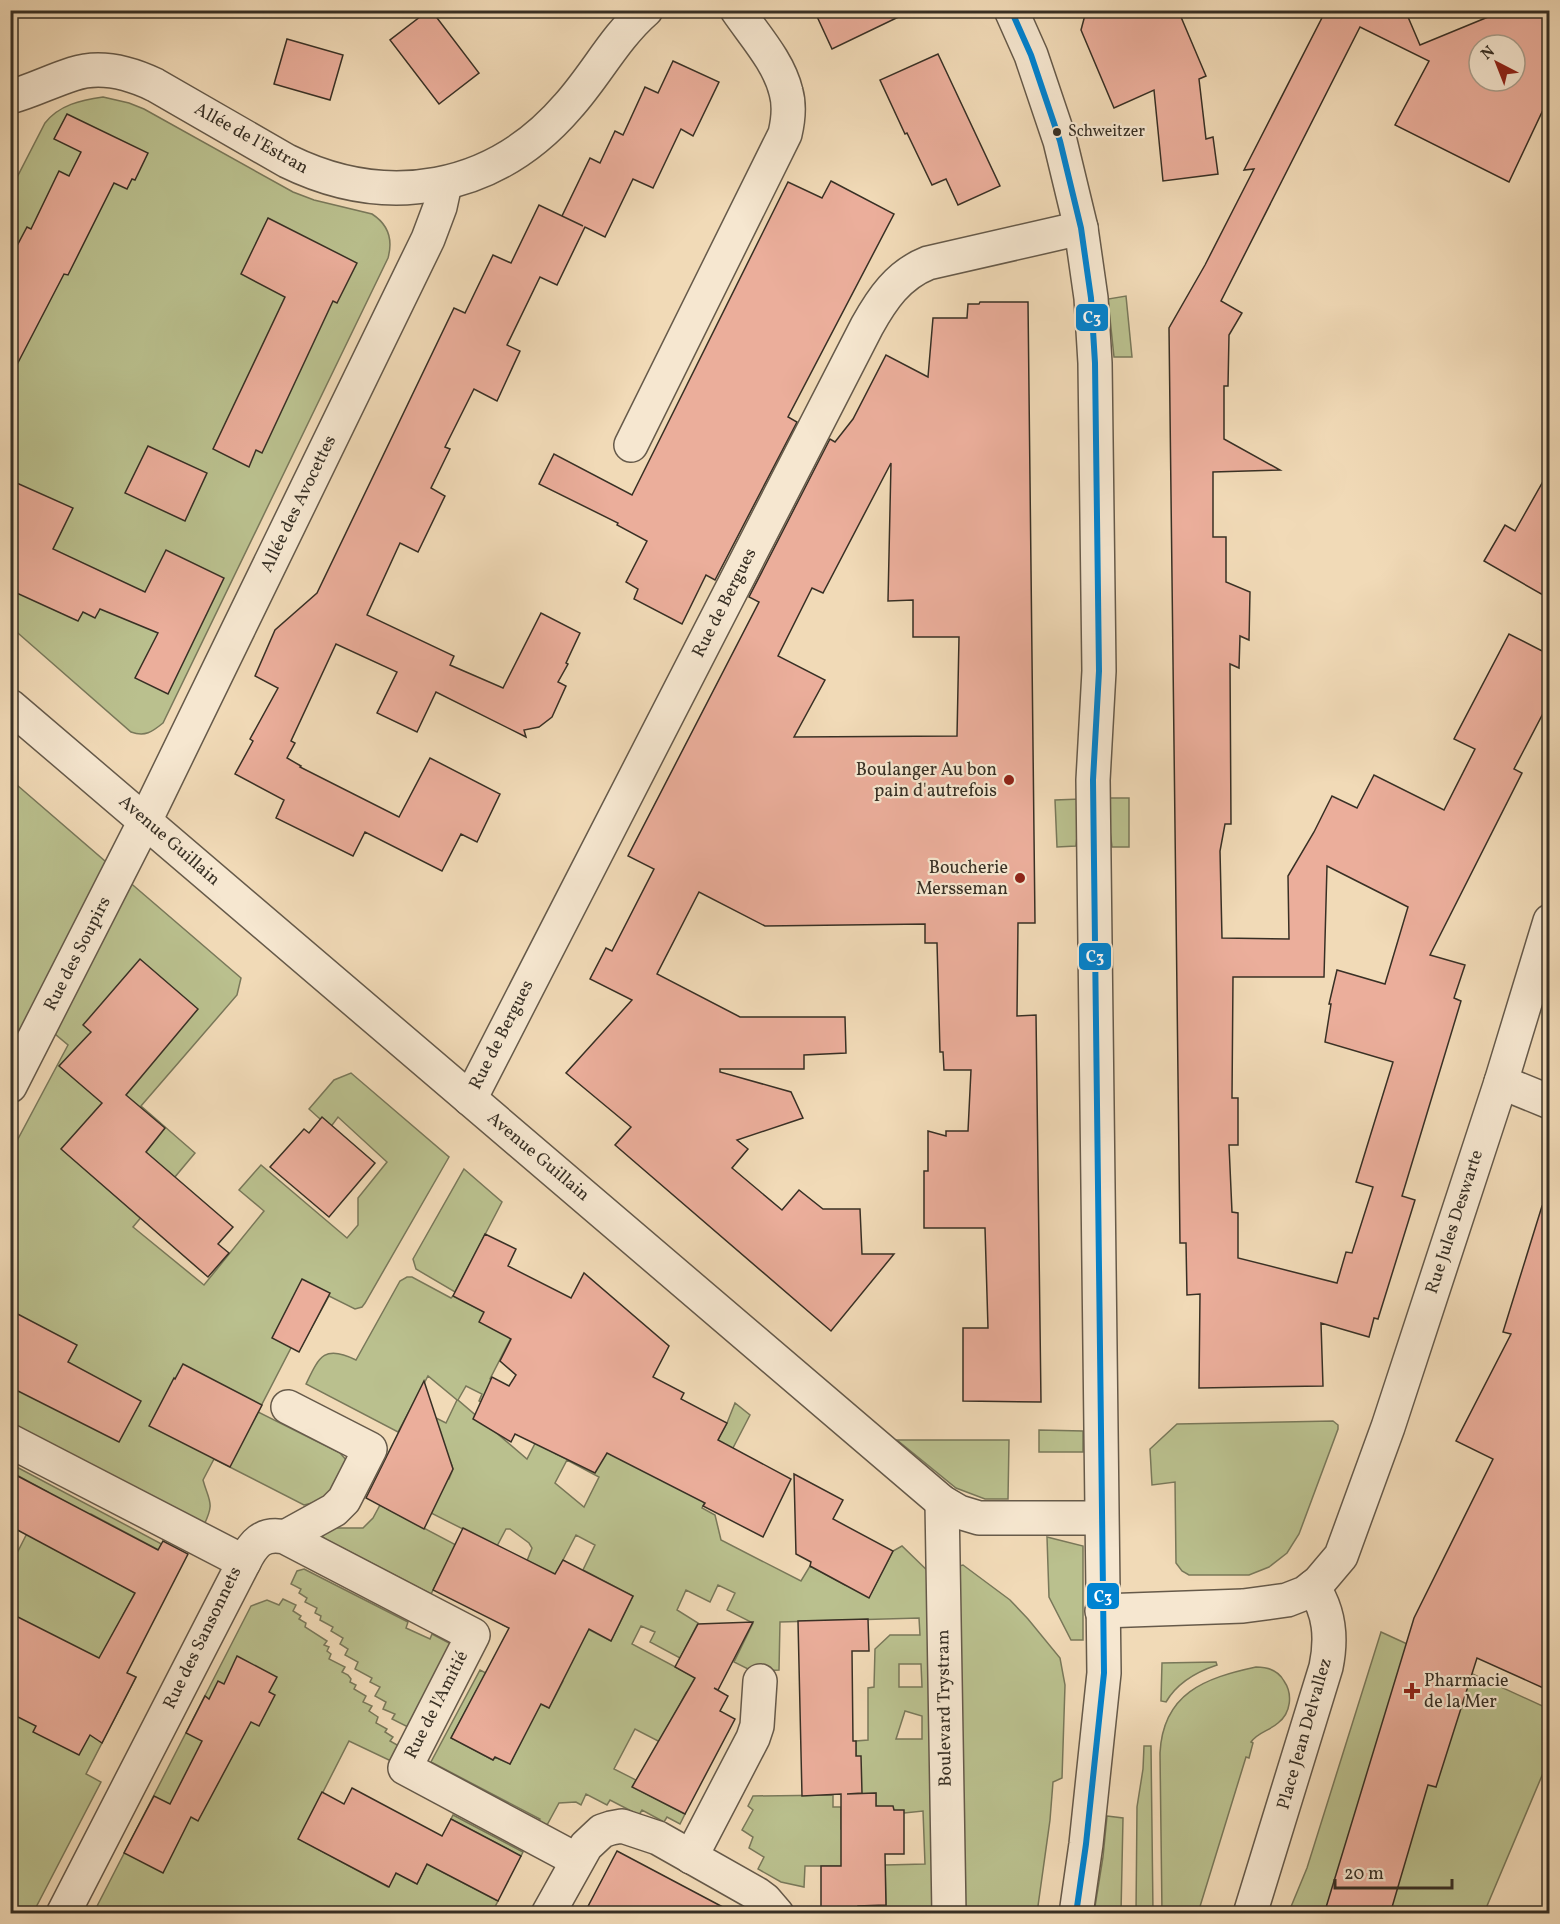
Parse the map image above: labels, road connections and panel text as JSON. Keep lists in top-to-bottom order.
{
  "streets": {
    "street": [
      "Allée de l'Estran",
      "Allée des Avocettes",
      "Rue de Bergues",
      "Avenue Guillain",
      "Rue des Soupirs",
      "Rue Jules Deswarte",
      "Rue des Sansonnets",
      "Rue de l'Amitié",
      "Boulevard Trystram",
      "Place Jean Delvallez"
    ]
  },
  "crossings": [
    ["Allée de l'Estran", "Allée des Avocettes"],
    ["Allée des Avocettes", "Avenue Guillain"],
    ["Allée des Avocettes", "Rue des Soupirs"],
    ["Rue de Bergues", "Avenue Guillain"],
    ["Avenue Guillain", "Rue des Soupirs"],
    ["Avenue Guillain", "Boulevard Trystram"],
    ["Rue Jules Deswarte", "Place Jean Delvallez"]
  ],
  "places": {
    "other": ["Schweitzer", "Boulanger Au bon pain d'autrefois", "Boucherie Mersseman"],
    "health": ["Pharmacie de la Mer"]
  },
  "lines": ["transit line C3"],
  "scale_bar": "20 m",
  "north": "top left"
}
